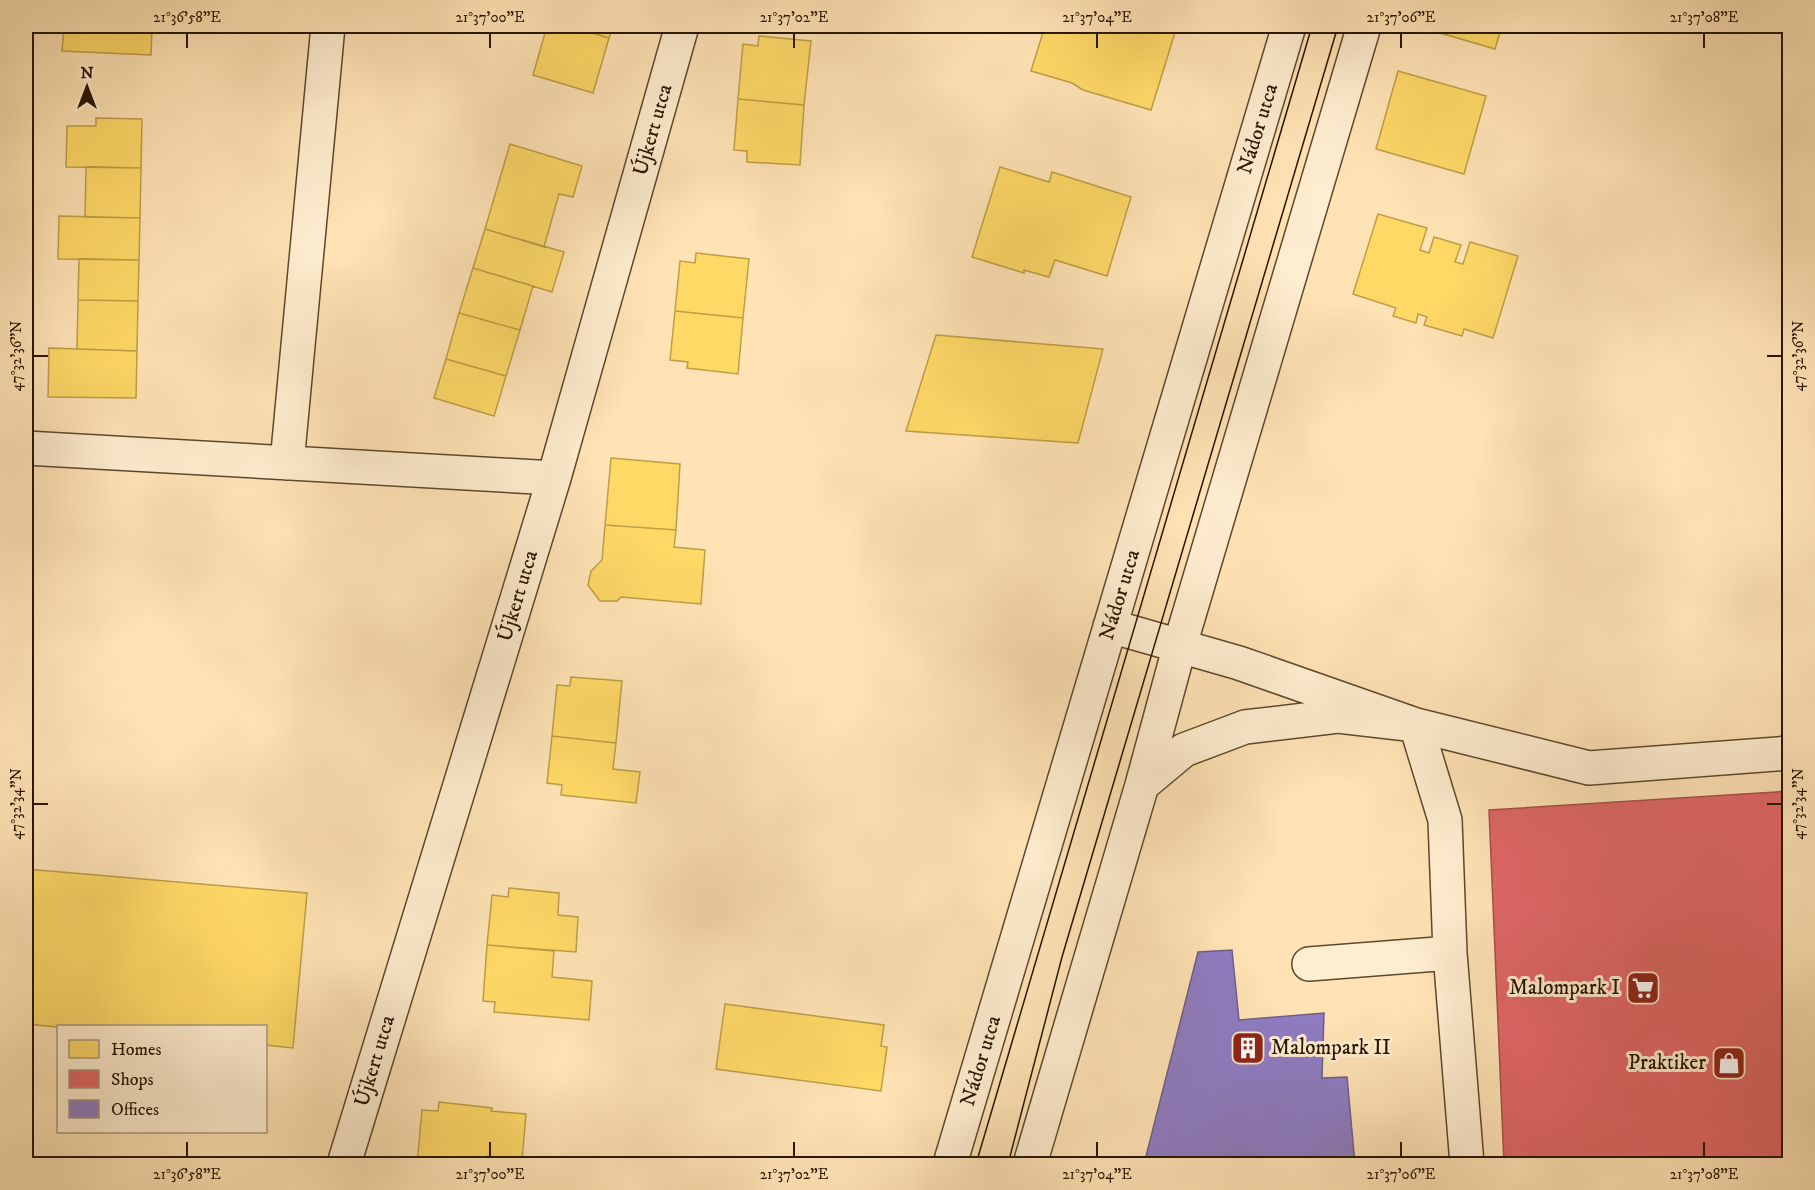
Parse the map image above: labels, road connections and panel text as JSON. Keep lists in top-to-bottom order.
{
  "streets": {
    "street": ["Nádor utca", "Újkert utca"]
  },
  "places": {
    "supermarket": ["Malompark I"],
    "building": ["Malompark II"],
    "shop": ["Praktiker"]
  },
  "legend": ["Homes", "Shops", "Offices"],
  "north": "top",
  "coordinates": [
    "21°36'58\"E",
    "21°37'00\"E",
    "21°37'02\"E",
    "21°37'04\"E",
    "21°37'06\"E",
    "21°37'08\"E",
    "47°32'36\"N",
    "47°32'34\"N"
  ]
}
